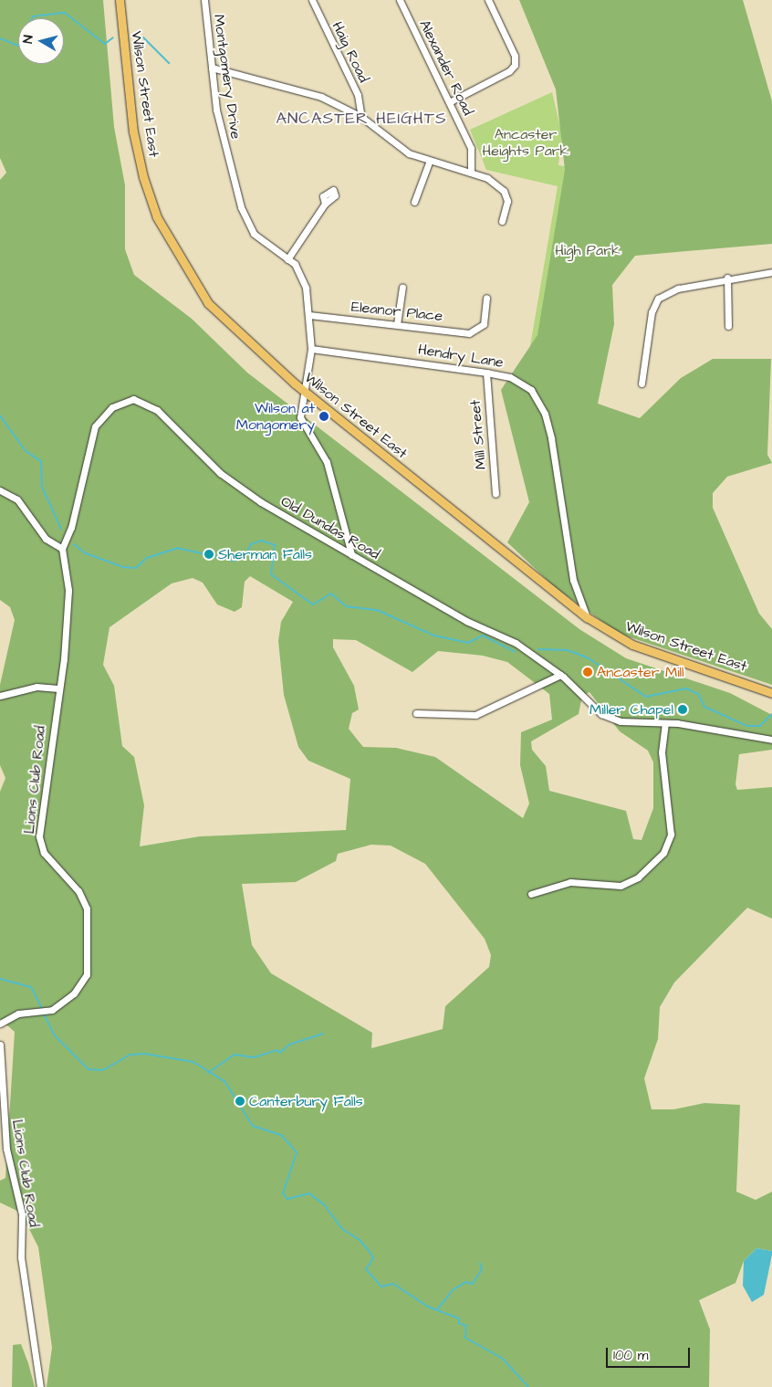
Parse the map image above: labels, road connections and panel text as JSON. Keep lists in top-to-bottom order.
{
  "streets": {
    "main road": ["Wilson Street East"],
    "street": [
      "Haig Road",
      "Alexander Road",
      "Montgomery Drive",
      "Eleanor Place",
      "Hendry Lane",
      "Mill Street",
      "Old Dundas Road",
      "Lions Club Road"
    ]
  },
  "crossings": [
    ["Montgomery Drive", "Wilson Street East"],
    ["Montgomery Drive", "Eleanor Place"],
    ["Montgomery Drive", "Hendry Lane"],
    ["Montgomery Drive", "Old Dundas Road"],
    ["Wilson Street East", "Hendry Lane"],
    ["Hendry Lane", "Mill Street"],
    ["Old Dundas Road", "Lions Club Road"]
  ],
  "districts": ["ANCASTER HEIGHTS"],
  "parks": ["Ancaster Heights Park", "High Park"],
  "places": [
    "Wilson at Mongomery",
    "Sherman Falls",
    "Ancaster Mill",
    "Miller Chapel",
    "Canterbury Falls"
  ],
  "scale_bar": "100 m",
  "north": "left"
}
